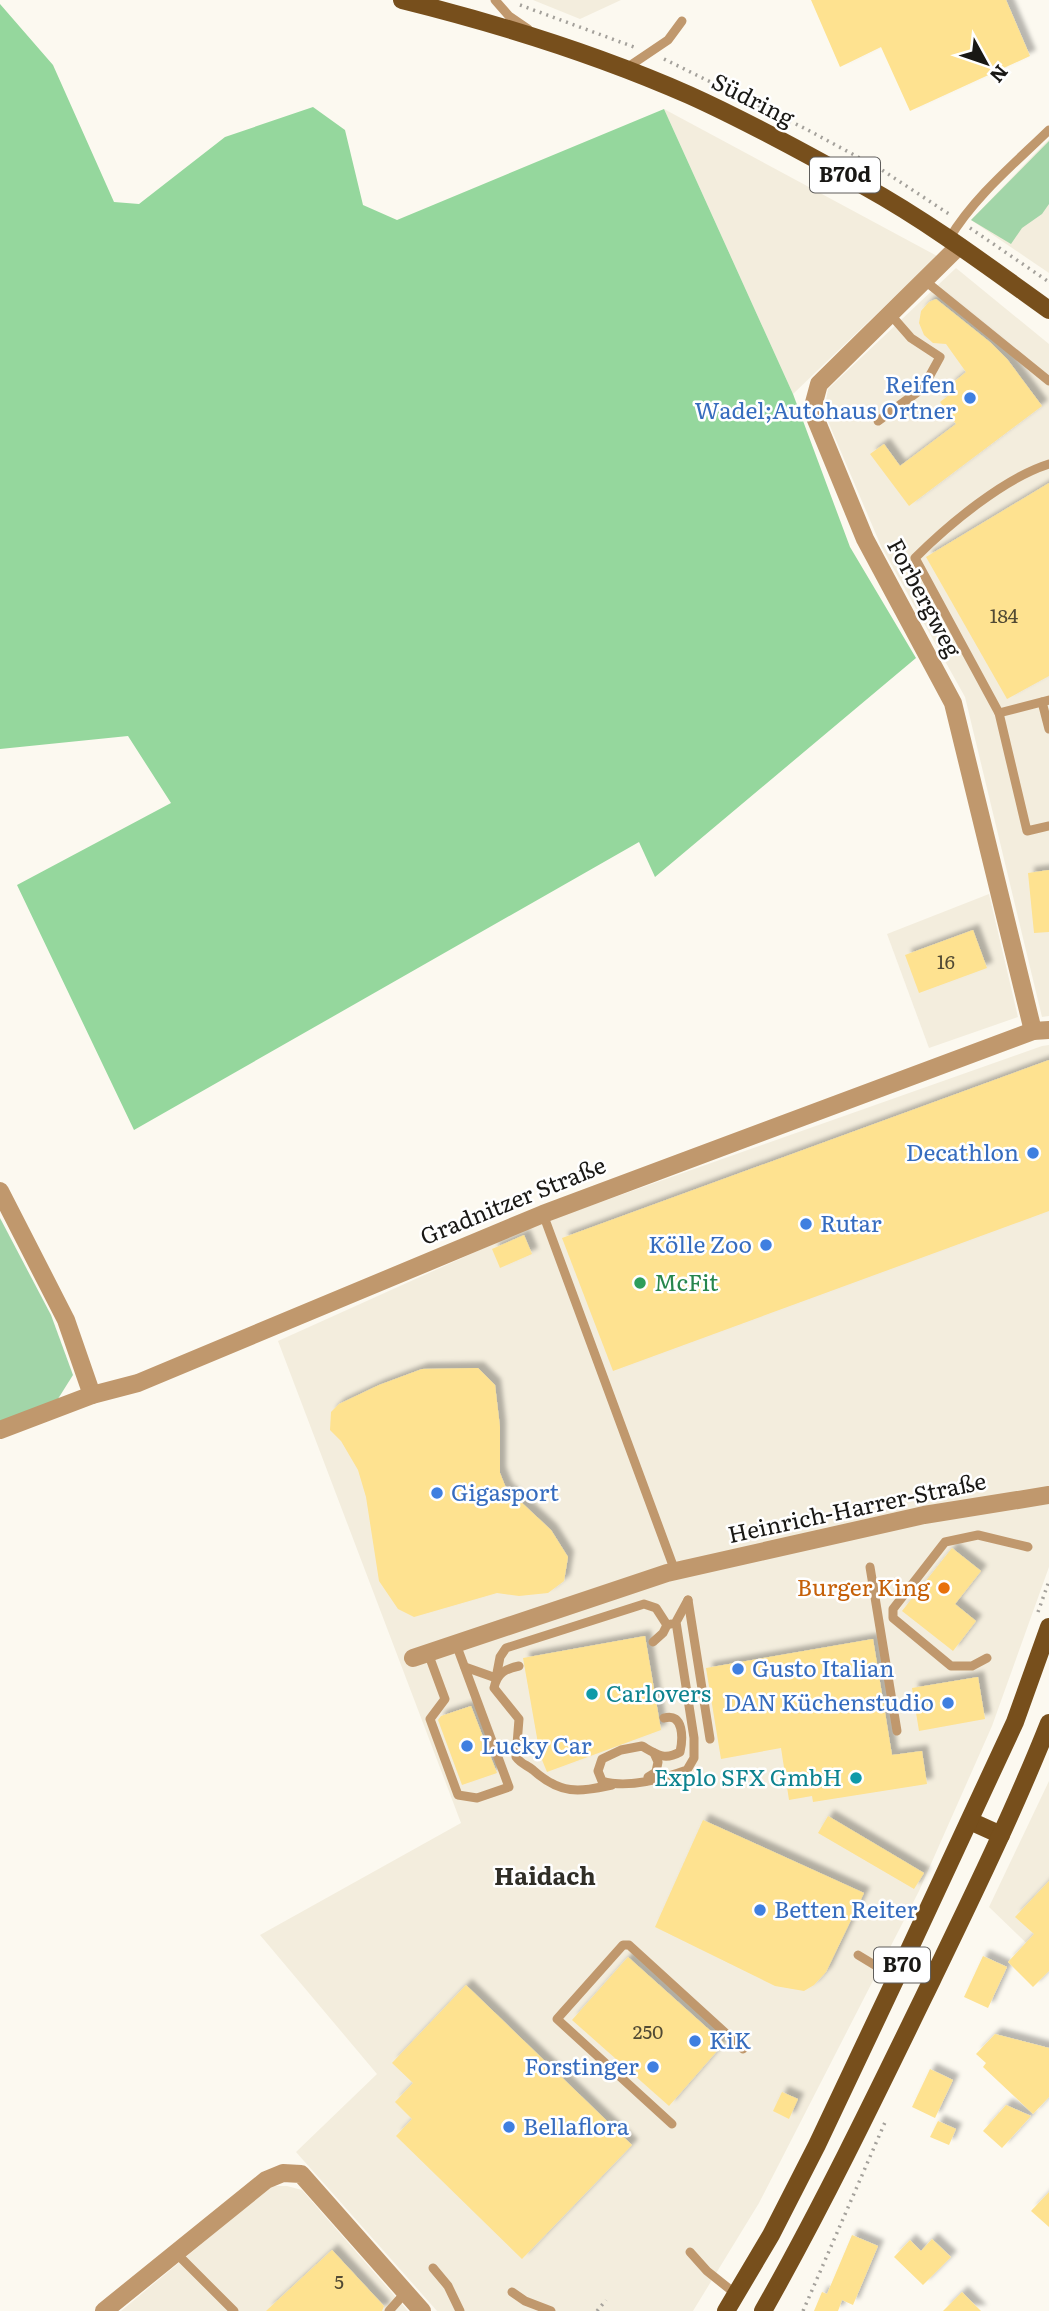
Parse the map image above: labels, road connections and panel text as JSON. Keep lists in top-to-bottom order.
{
  "streets": {
    "main road": ["Südring", "B70d", "B70"],
    "street": ["Forbergweg", "Gradnitzer Straße", "Heinrich-Harrer-Straße"]
  },
  "crossings": [
    ["Südring", "Forbergweg"],
    ["Forbergweg", "Gradnitzer Straße"]
  ],
  "districts": ["Haidach"],
  "places": [
    "Reifen Wadel;Autohaus Ortner",
    "Decathlon",
    "Rutar",
    "Kölle Zoo",
    "McFit",
    "Gigasport",
    "Burger King",
    "Gusto Italian",
    "Carlovers",
    "DAN Küchenstudio",
    "Lucky Car",
    "Explo SFX GmbH",
    "Betten Reiter",
    "KiK",
    "Forstinger",
    "Bellaflora"
  ],
  "house_numbers": [
    "184",
    "16",
    "250",
    "5"
  ],
  "north": "bottom right"
}
